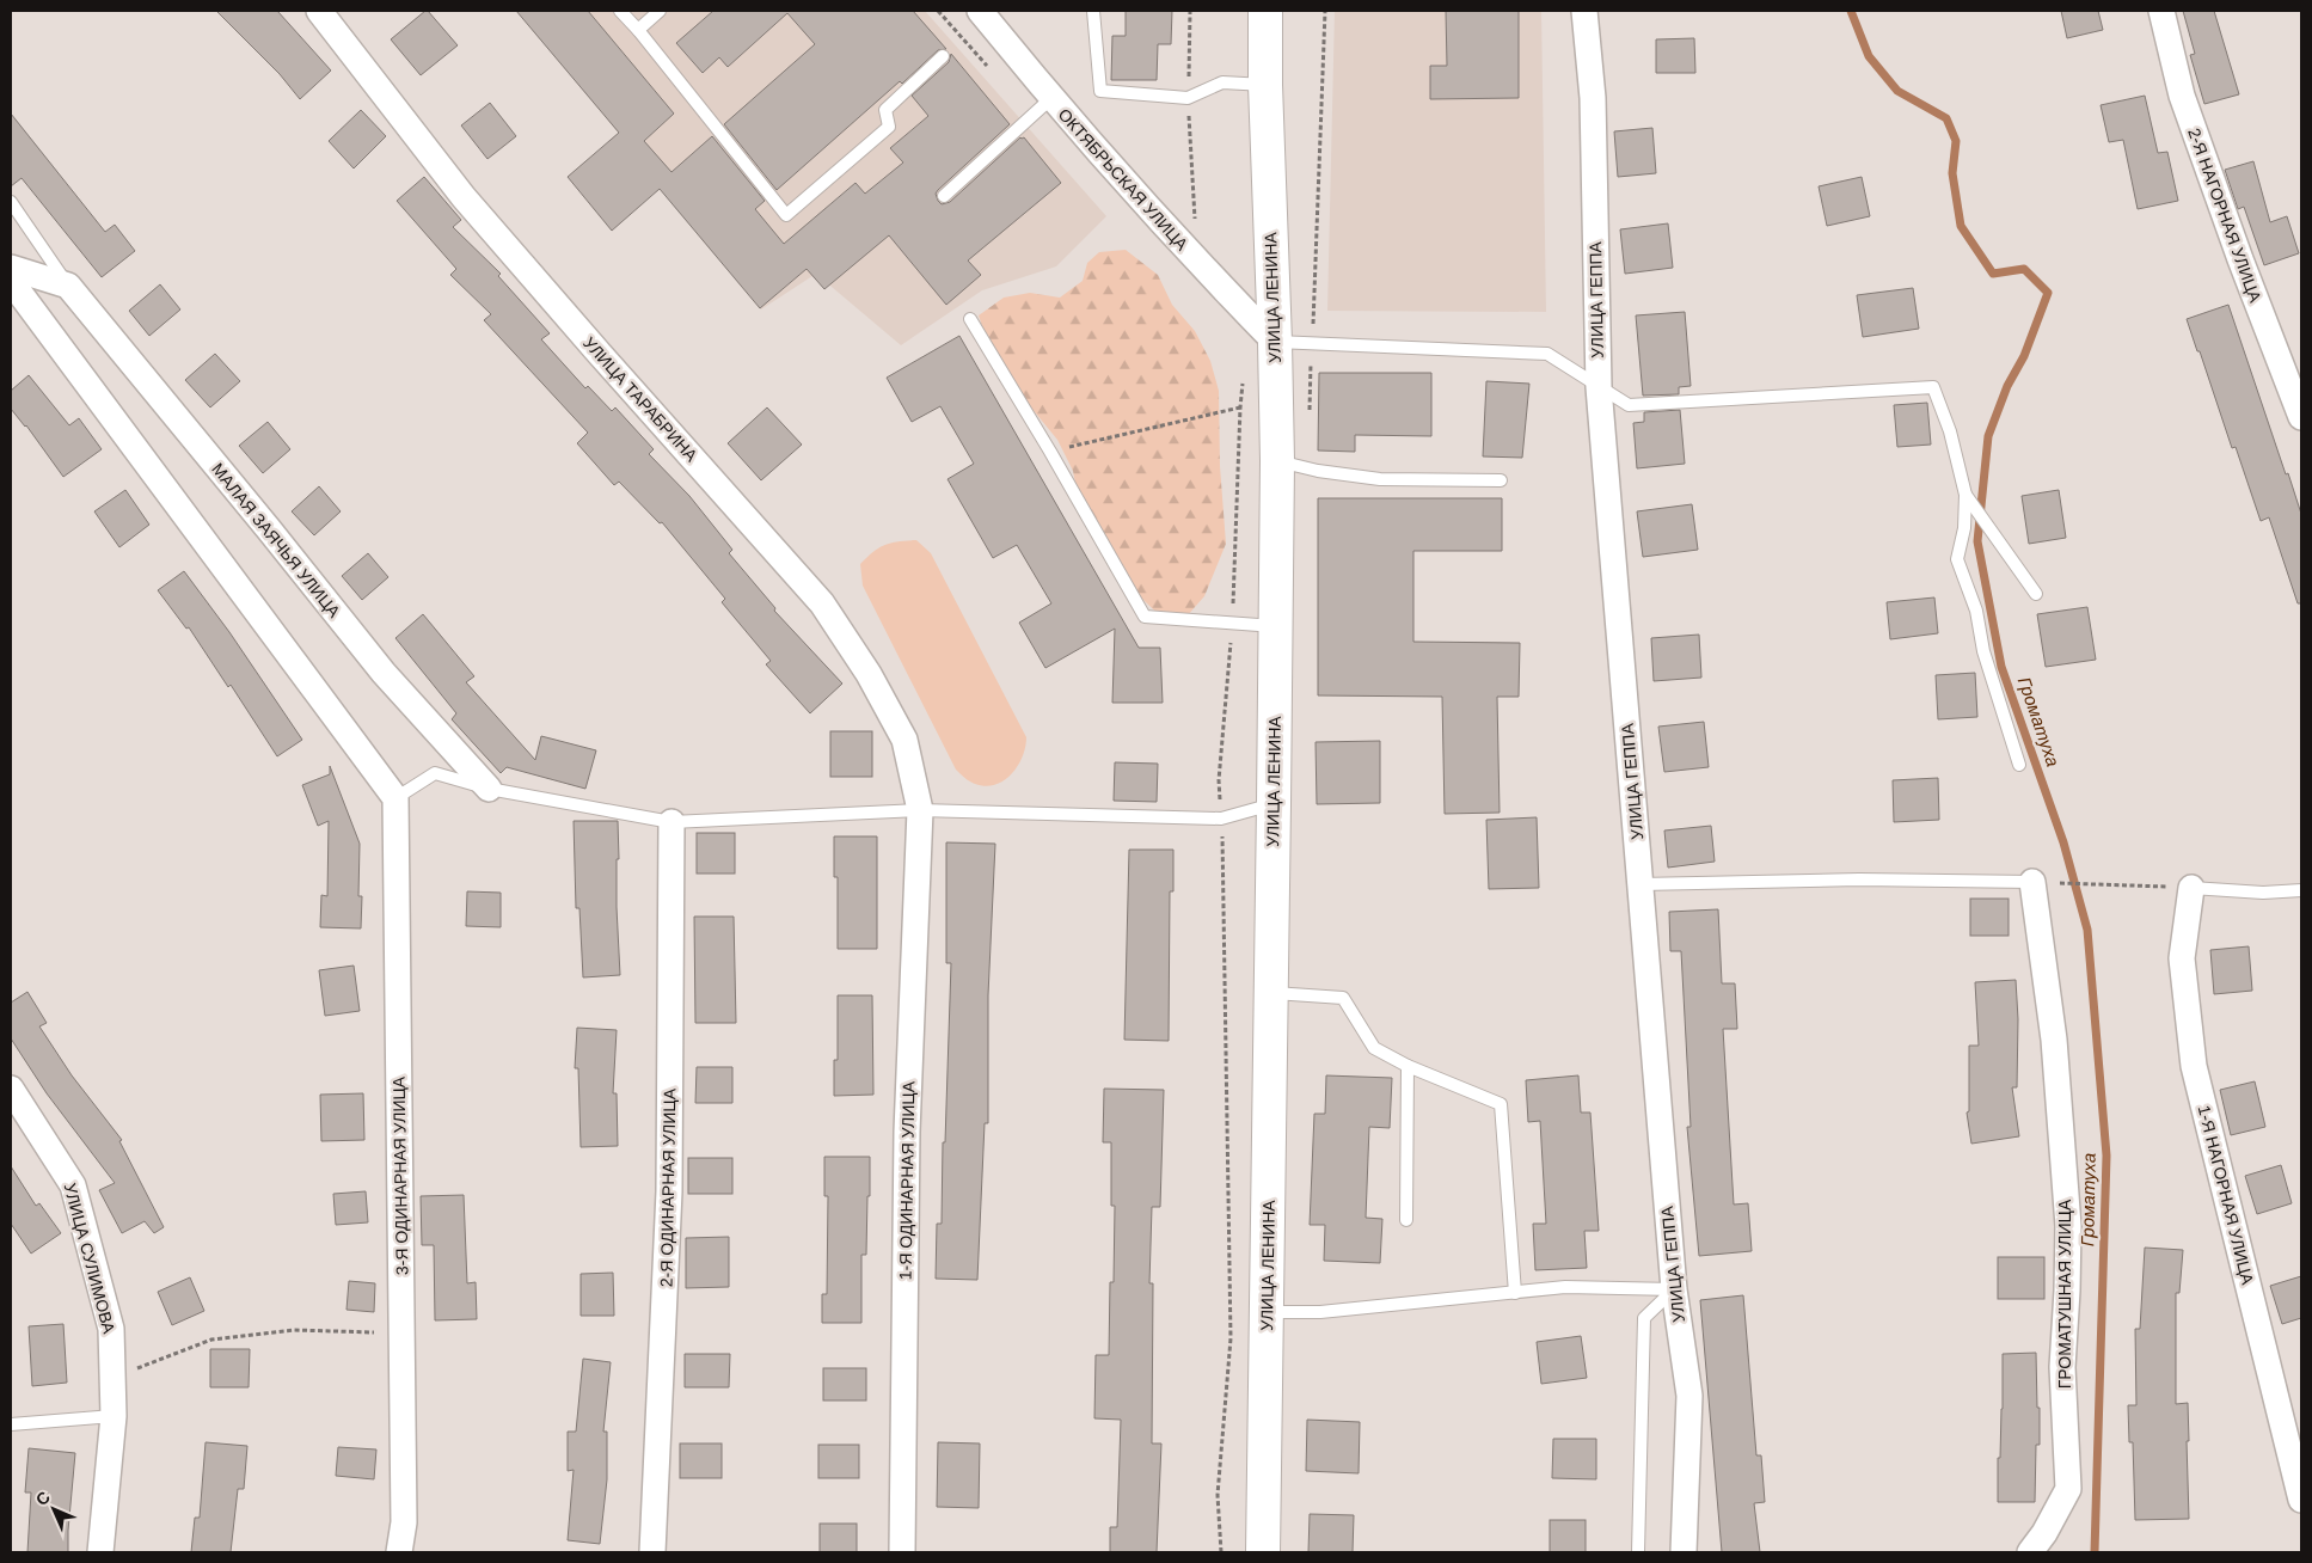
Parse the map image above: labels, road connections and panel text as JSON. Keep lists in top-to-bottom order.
{
  "streets": {
    "main road": ["УЛИЦА ЛЕНИНА"],
    "street": [
      "ОКТЯБРЬСКАЯ УЛИЦА",
      "2-Я НАГОРНАЯ УЛИЦА",
      "УЛИЦА ГЕППА",
      "УЛИЦА ТАРАБРИНА",
      "МАЛАЯ ЗАЯЧЬЯ УЛИЦА",
      "3-Я ОДИНАРНАЯ УЛИЦА",
      "1-Я ОДИНАРНАЯ УЛИЦА",
      "2-Я ОДИНАРНАЯ УЛИЦА",
      "1-Я НАГОРНАЯ УЛИЦА",
      "УЛИЦА СУЛИМОВА",
      "ГРОМАТУШНАЯ УЛИЦА"
    ]
  },
  "crossings": [
    ["ОКТЯБРЬСКАЯ УЛИЦА", "УЛИЦА ЛЕНИНА"],
    ["УЛИЦА ТАРАБРИНА", "1-Я ОДИНАРНАЯ УЛИЦА"]
  ],
  "water": ["Громатуха"],
  "north": "top left"
}
